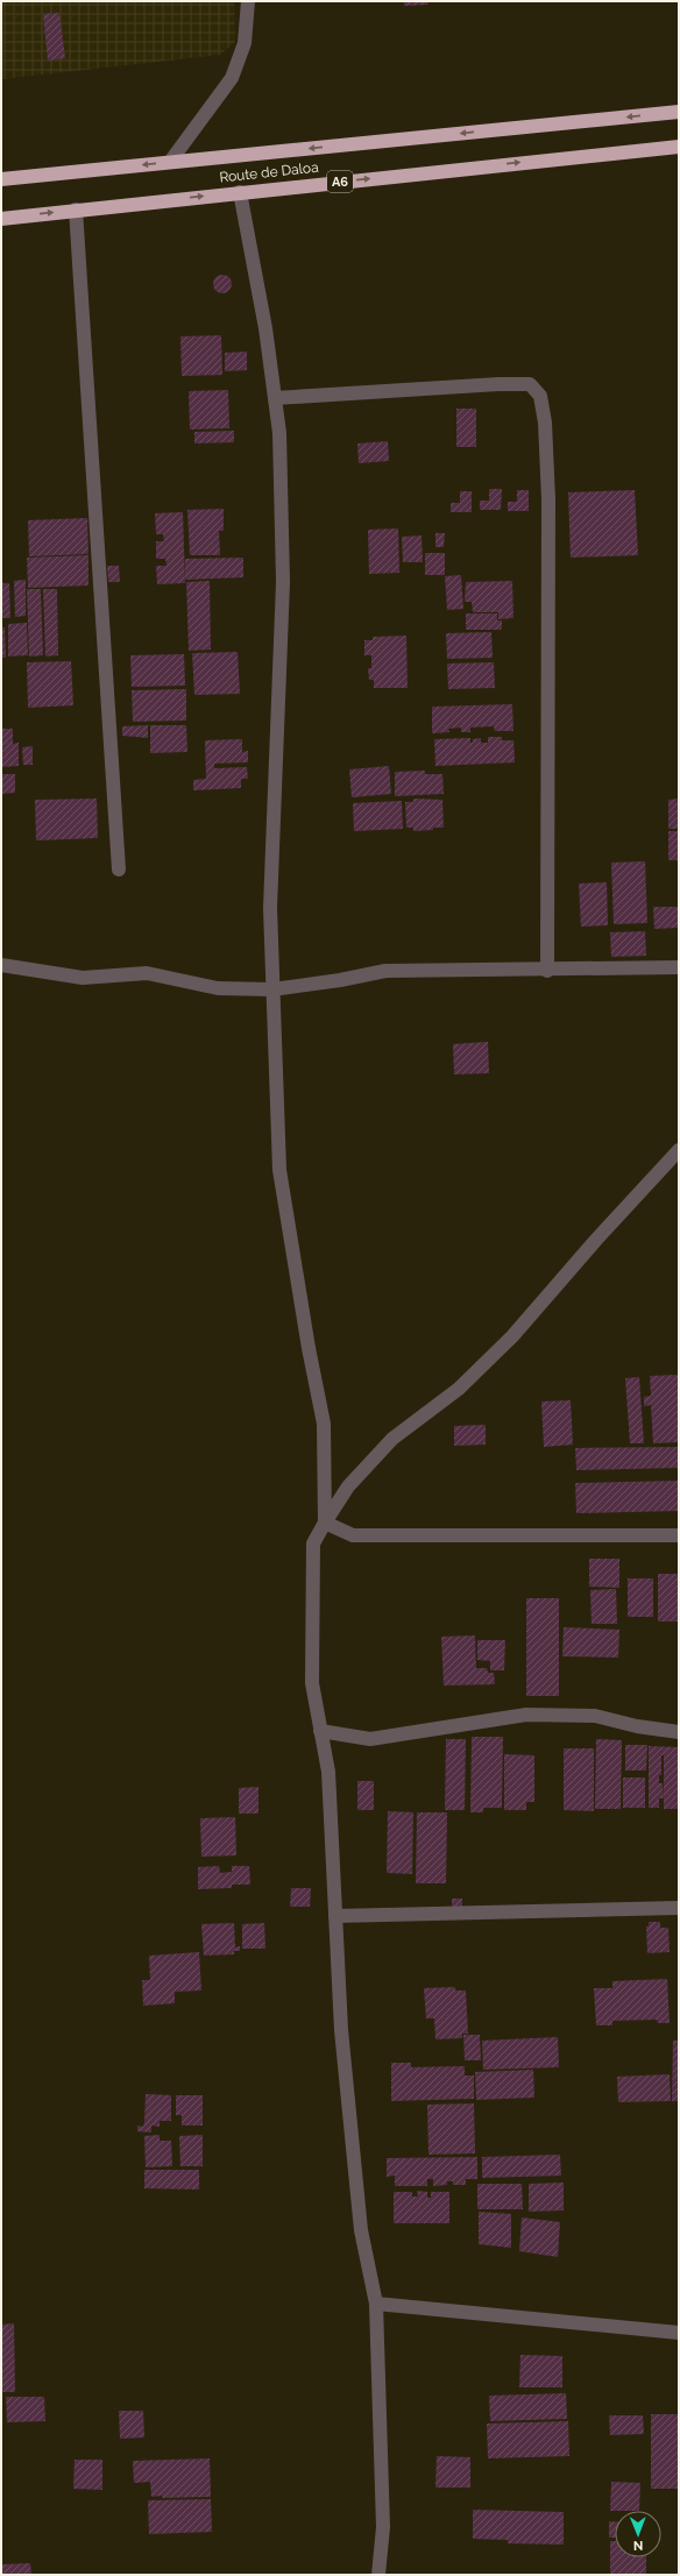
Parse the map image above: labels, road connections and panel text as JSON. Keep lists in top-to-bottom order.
{
  "streets": {
    "highway": ["Route de Daloa", "A6"]
  },
  "north": "bottom"
}
